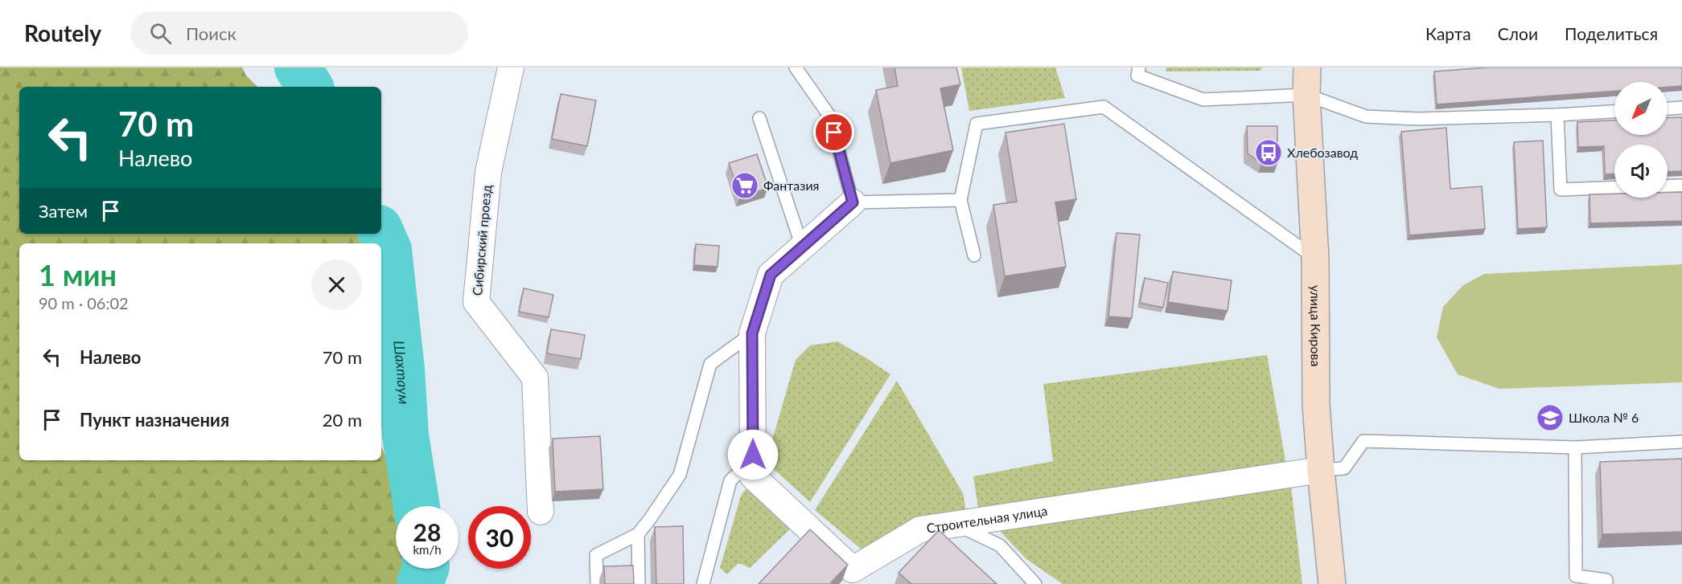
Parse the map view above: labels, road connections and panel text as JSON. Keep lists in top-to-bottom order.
{
  "streets": {
    "street": ["Сибирский проезд", "улица Кирова", "Строительная улица"]
  },
  "crossings": [
    ["улица Кирова", "Строительная улица"]
  ],
  "water": ["Шахтаум"],
  "places": {
    "bus stop": ["Хлебозавод"],
    "supermarket": ["Фантазия"],
    "school or university": ["Школа № 6"]
  },
  "north": "bottom left",
  "page": {
    "header": "Routely",
    "search": "Поиск",
    "nav": ["Карта", "Слои", "Поделиться"],
    "turn": ["70 m", "Налево"],
    "then": "Затем",
    "heading": ["1 мин", "90 m · 06:02"],
    "list": [
      {
        "name": "Налево",
        "value": "70 m"
      },
      {
        "name": "Пункт назначения",
        "value": "20 m"
      }
    ],
    "speed": "28 km/h",
    "limit": "30"
  }
}
